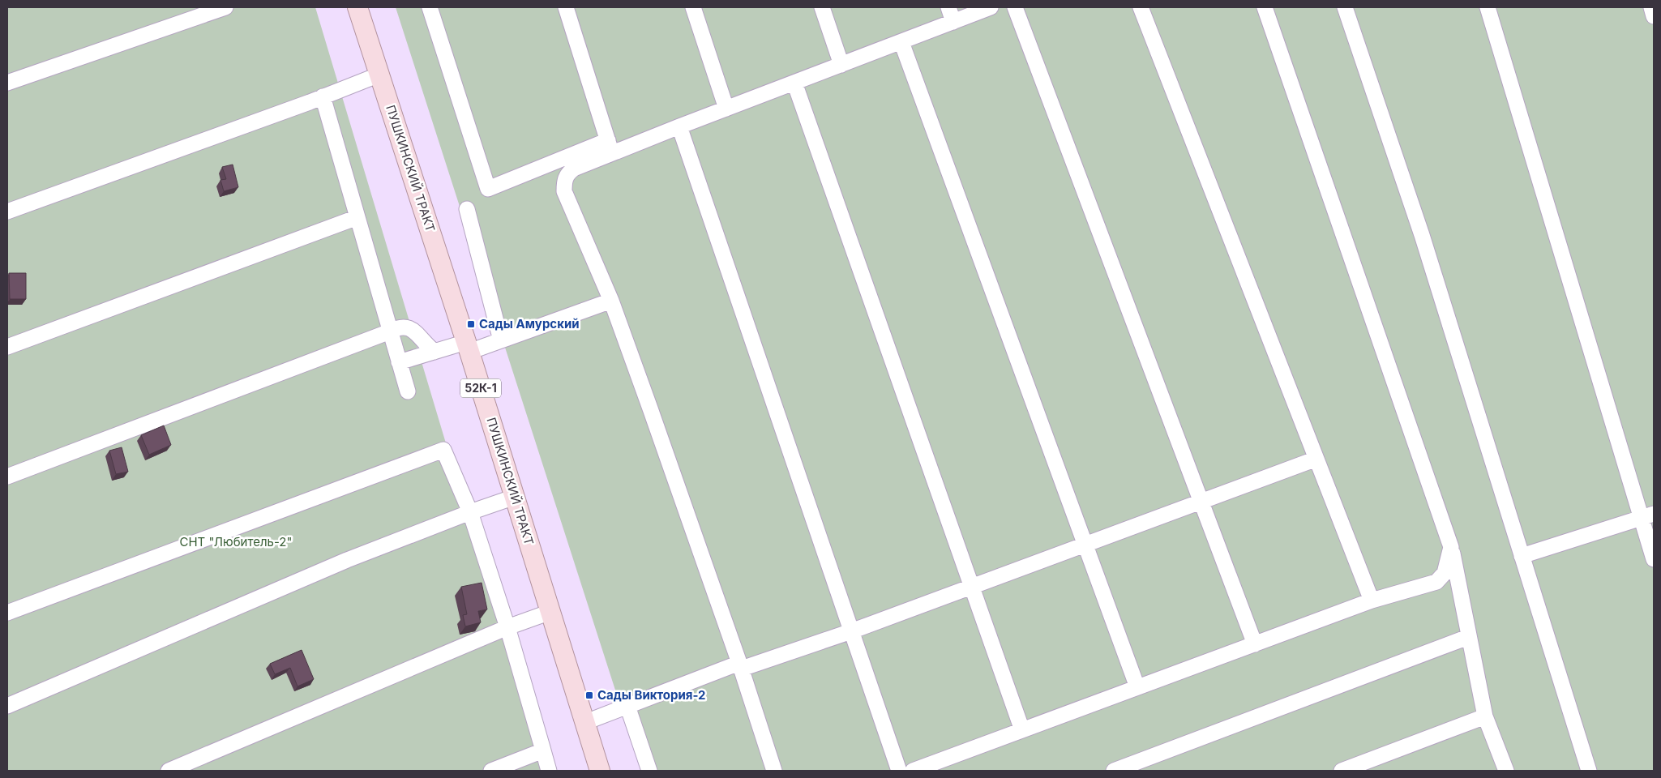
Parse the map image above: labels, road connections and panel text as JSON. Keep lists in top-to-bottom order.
{
  "streets": {
    "main road": ["ПУШКИНСКИЙ ТРАКТ", "52К-1"]
  },
  "parks": ["СНТ \"Любитель-2\""],
  "places": {
    "transit": ["Сады Амурский", "Сады Виктория-2"]
  }
}
